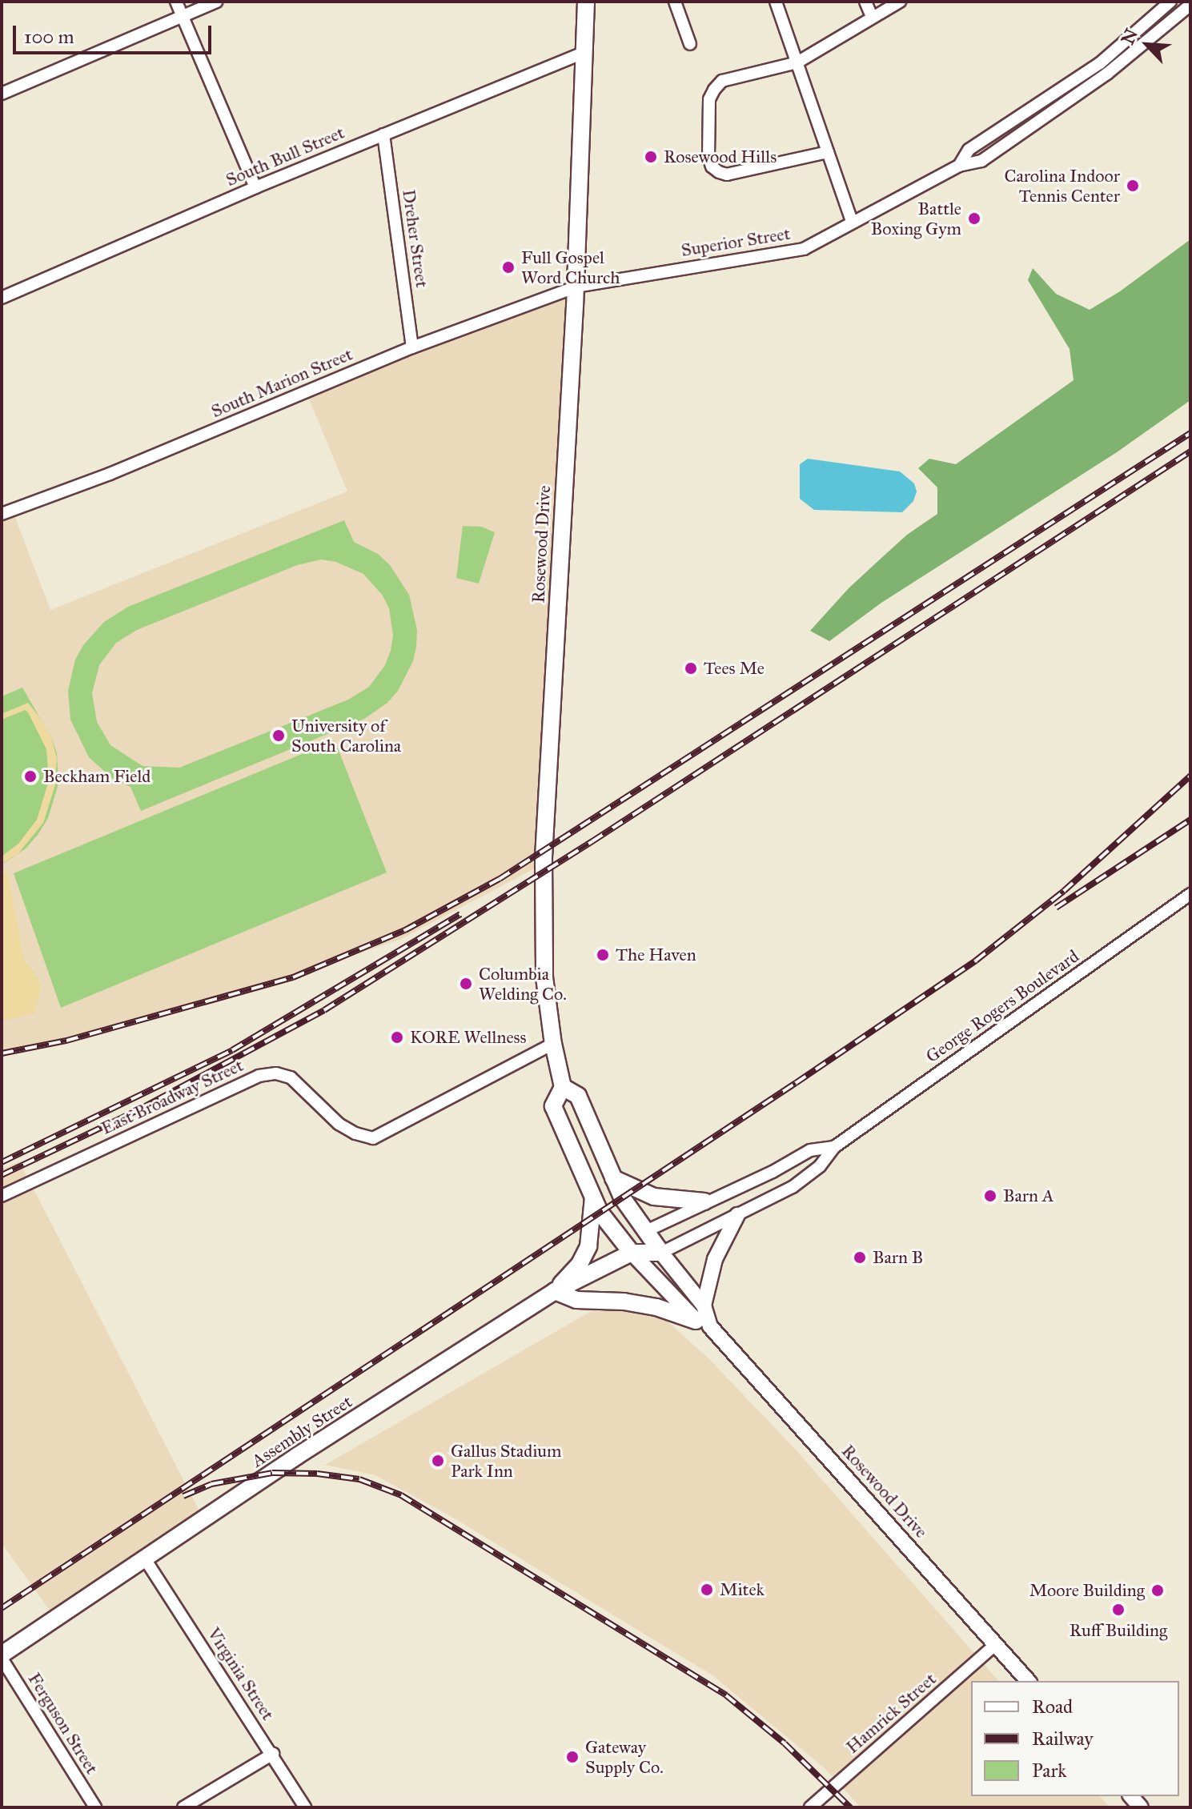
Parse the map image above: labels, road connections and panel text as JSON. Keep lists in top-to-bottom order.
{
  "streets": {
    "main road": ["Rosewood Drive", "Assembly Street"],
    "street": [
      "South Bull Street",
      "Dreher Street",
      "Superior Street",
      "South Marion Street",
      "George Rogers Boulevard",
      "East Broadway Street",
      "Virginia Street",
      "Hamrick Street",
      "Ferguson Street"
    ]
  },
  "crossings": [
    ["South Bull Street", "Dreher Street"],
    ["South Bull Street", "Rosewood Drive"],
    ["Dreher Street", "South Marion Street"],
    ["Superior Street", "South Marion Street"],
    ["Superior Street", "Rosewood Drive"],
    ["South Marion Street", "Rosewood Drive"],
    ["Rosewood Drive", "George Rogers Boulevard"],
    ["Rosewood Drive", "East Broadway Street"],
    ["Rosewood Drive", "Assembly Street"],
    ["Rosewood Drive", "Hamrick Street"],
    ["George Rogers Boulevard", "Assembly Street"],
    ["Assembly Street", "Virginia Street"],
    ["Assembly Street", "Ferguson Street"]
  ],
  "places": [
    "Rosewood Hills",
    "Carolina Indoor Tennis Center",
    "Battle Boxing Gym",
    "Full Gospel Word Church",
    "Tees Me",
    "University of South Carolina",
    "Beckham Field",
    "The Haven",
    "Columbia Welding Co.",
    "KORE Wellness",
    "Barn A",
    "Barn B",
    "Gallus Stadium Park Inn",
    "Mitek",
    "Moore Building",
    "Ruff Building",
    "Gateway Supply Co."
  ],
  "legend": ["Road", "Railway", "Park"],
  "scale_bar": "100 m",
  "north": "top left"
}
